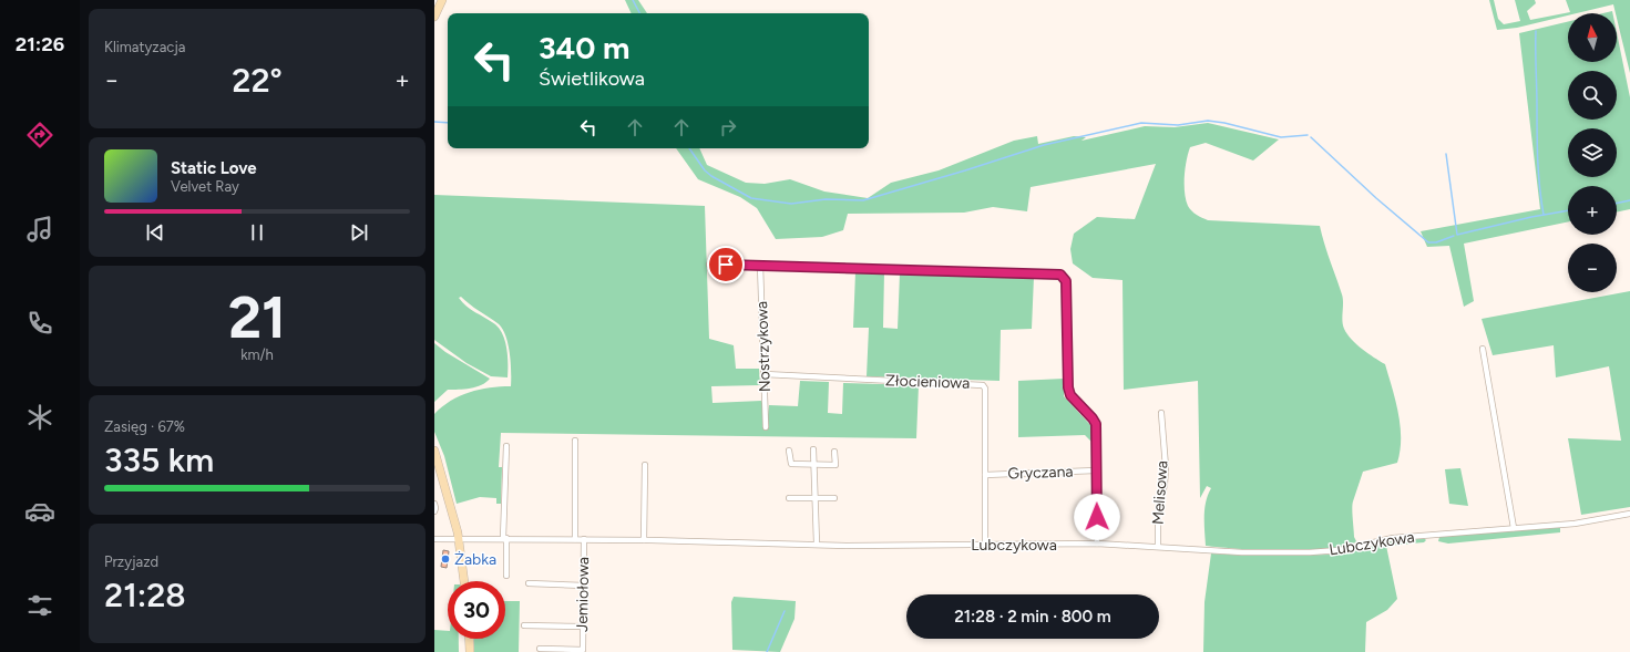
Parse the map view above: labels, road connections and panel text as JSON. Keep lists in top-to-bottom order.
{
  "streets": {
    "street": [
      "Nostrzykowa",
      "Złocieniowa",
      "Gryczana",
      "Melisowa",
      "Lubczykowa",
      "Jemiołowa"
    ]
  },
  "crossings": [
    ["Nostrzykowa", "Złocieniowa"],
    ["Złocieniowa", "Gryczana"],
    ["Złocieniowa", "Lubczykowa"],
    ["Melisowa", "Lubczykowa"],
    ["Lubczykowa", "Jemiołowa"]
  ],
  "places": ["Żabka"],
  "north": "top",
  "page": {
    "tabs": "21:26",
    "tile": [
      "Klimatyzacja",
      ["21", "km/h"],
      ["Zasięg · 67%", "335 km"],
      ["Przyjazd", "21:28"]
    ],
    "map_buttons": ["+", "−"],
    "turn": ["340 m", "Świetlikowa"],
    "heat": ["−", "22°", "+"],
    "song": ["Static Love", "Velvet Ray"],
    "limit": "30",
    "trip": "21:28 · 2 min · 800 m"
  }
}
